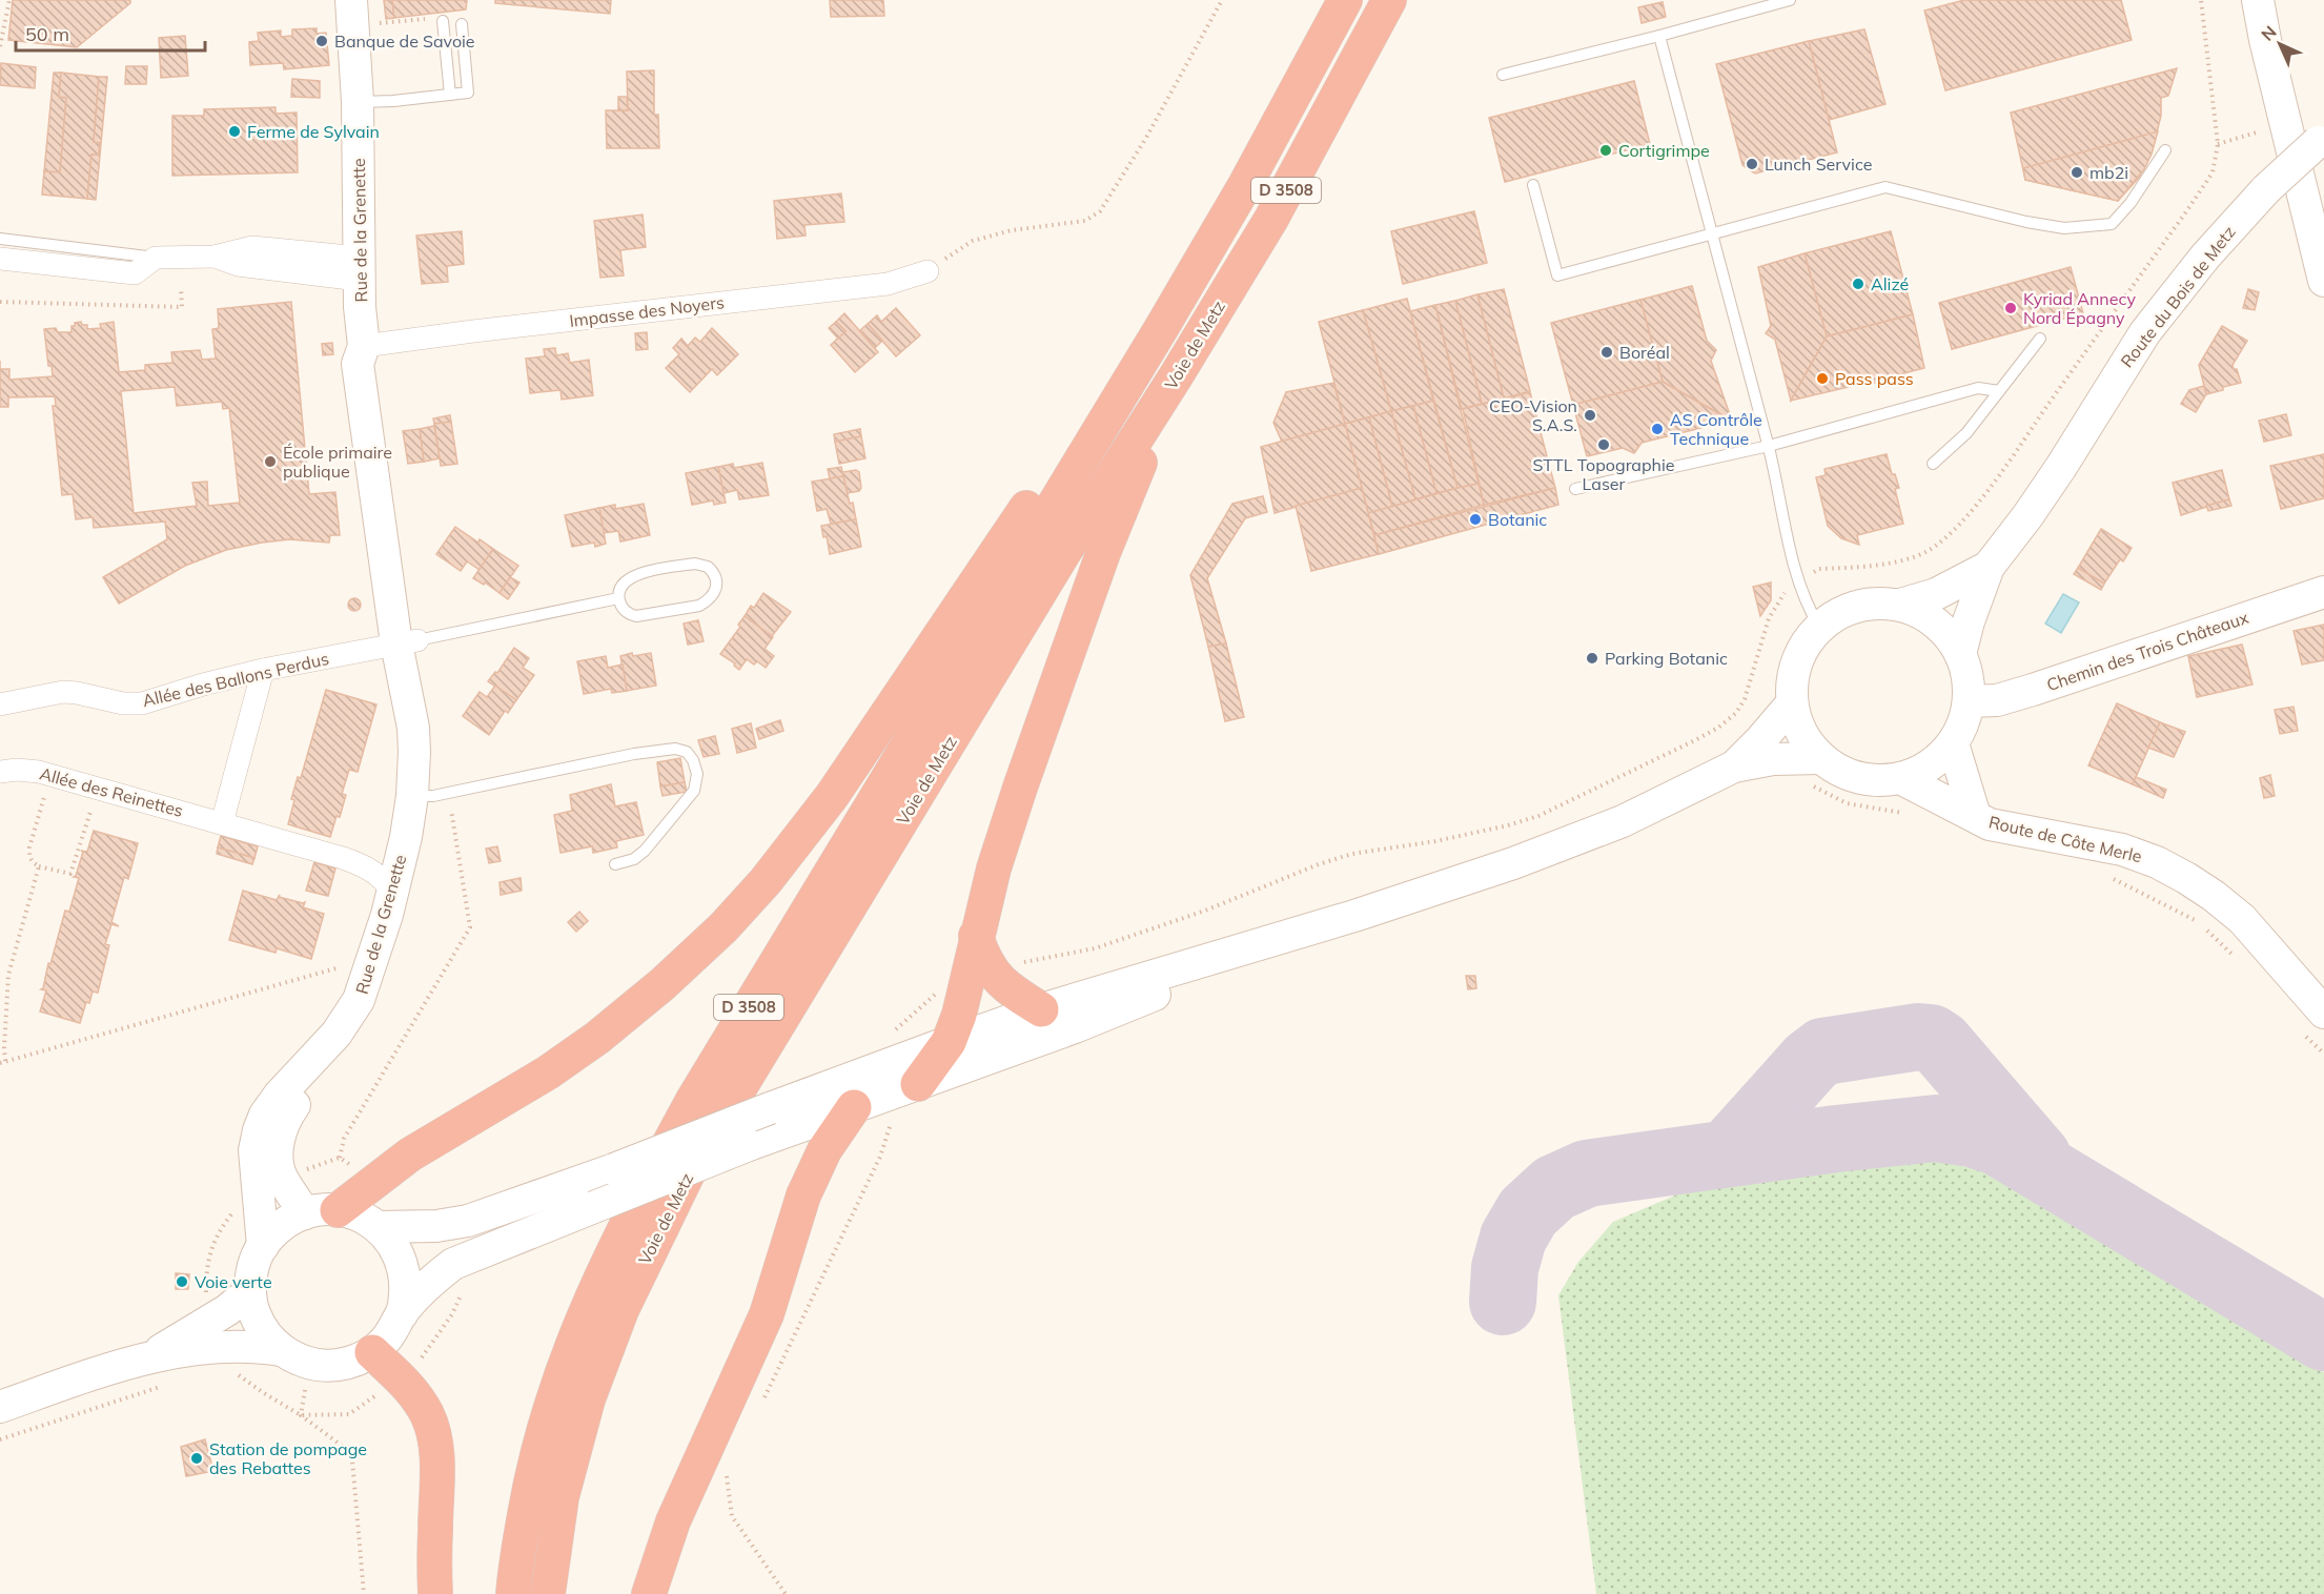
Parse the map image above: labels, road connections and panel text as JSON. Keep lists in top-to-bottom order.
{
  "streets": {
    "highway": ["D 3508", "Voie de Metz"],
    "main road": [
      "Rue de la Grenette",
      "Route du Bois de Metz",
      "Chemin des Trois Châteaux",
      "Route de Côte Merle"
    ],
    "street": ["Impasse des Noyers", "Allée des Ballons Perdus", "Allée des Reinettes"]
  },
  "crossings": [
    ["Rue de la Grenette", "Impasse des Noyers"],
    ["Rue de la Grenette", "Allée des Ballons Perdus"],
    ["Rue de la Grenette", "Allée des Reinettes"],
    ["Route du Bois de Metz", "Chemin des Trois Châteaux"],
    ["Route du Bois de Metz", "Route de Côte Merle"],
    ["Chemin des Trois Châteaux", "Route de Côte Merle"]
  ],
  "places": [
    "Banque de Savoie",
    "Ferme de Sylvain",
    "Cortigrimpe",
    "Lunch Service",
    "mb2i",
    "Alizé",
    "Kyriad Annecy Nord Épagny",
    "Boréal",
    "Pass pass",
    "CEO-Vision S.A.S.",
    "AS Contrôle Technique",
    "STTL Topographie Laser",
    "École primaire publique",
    "Botanic",
    "Parking Botanic",
    "Voie verte",
    "Station de pompage des Rebattes"
  ],
  "scale_bar": "50 m",
  "north": "top left"
}
